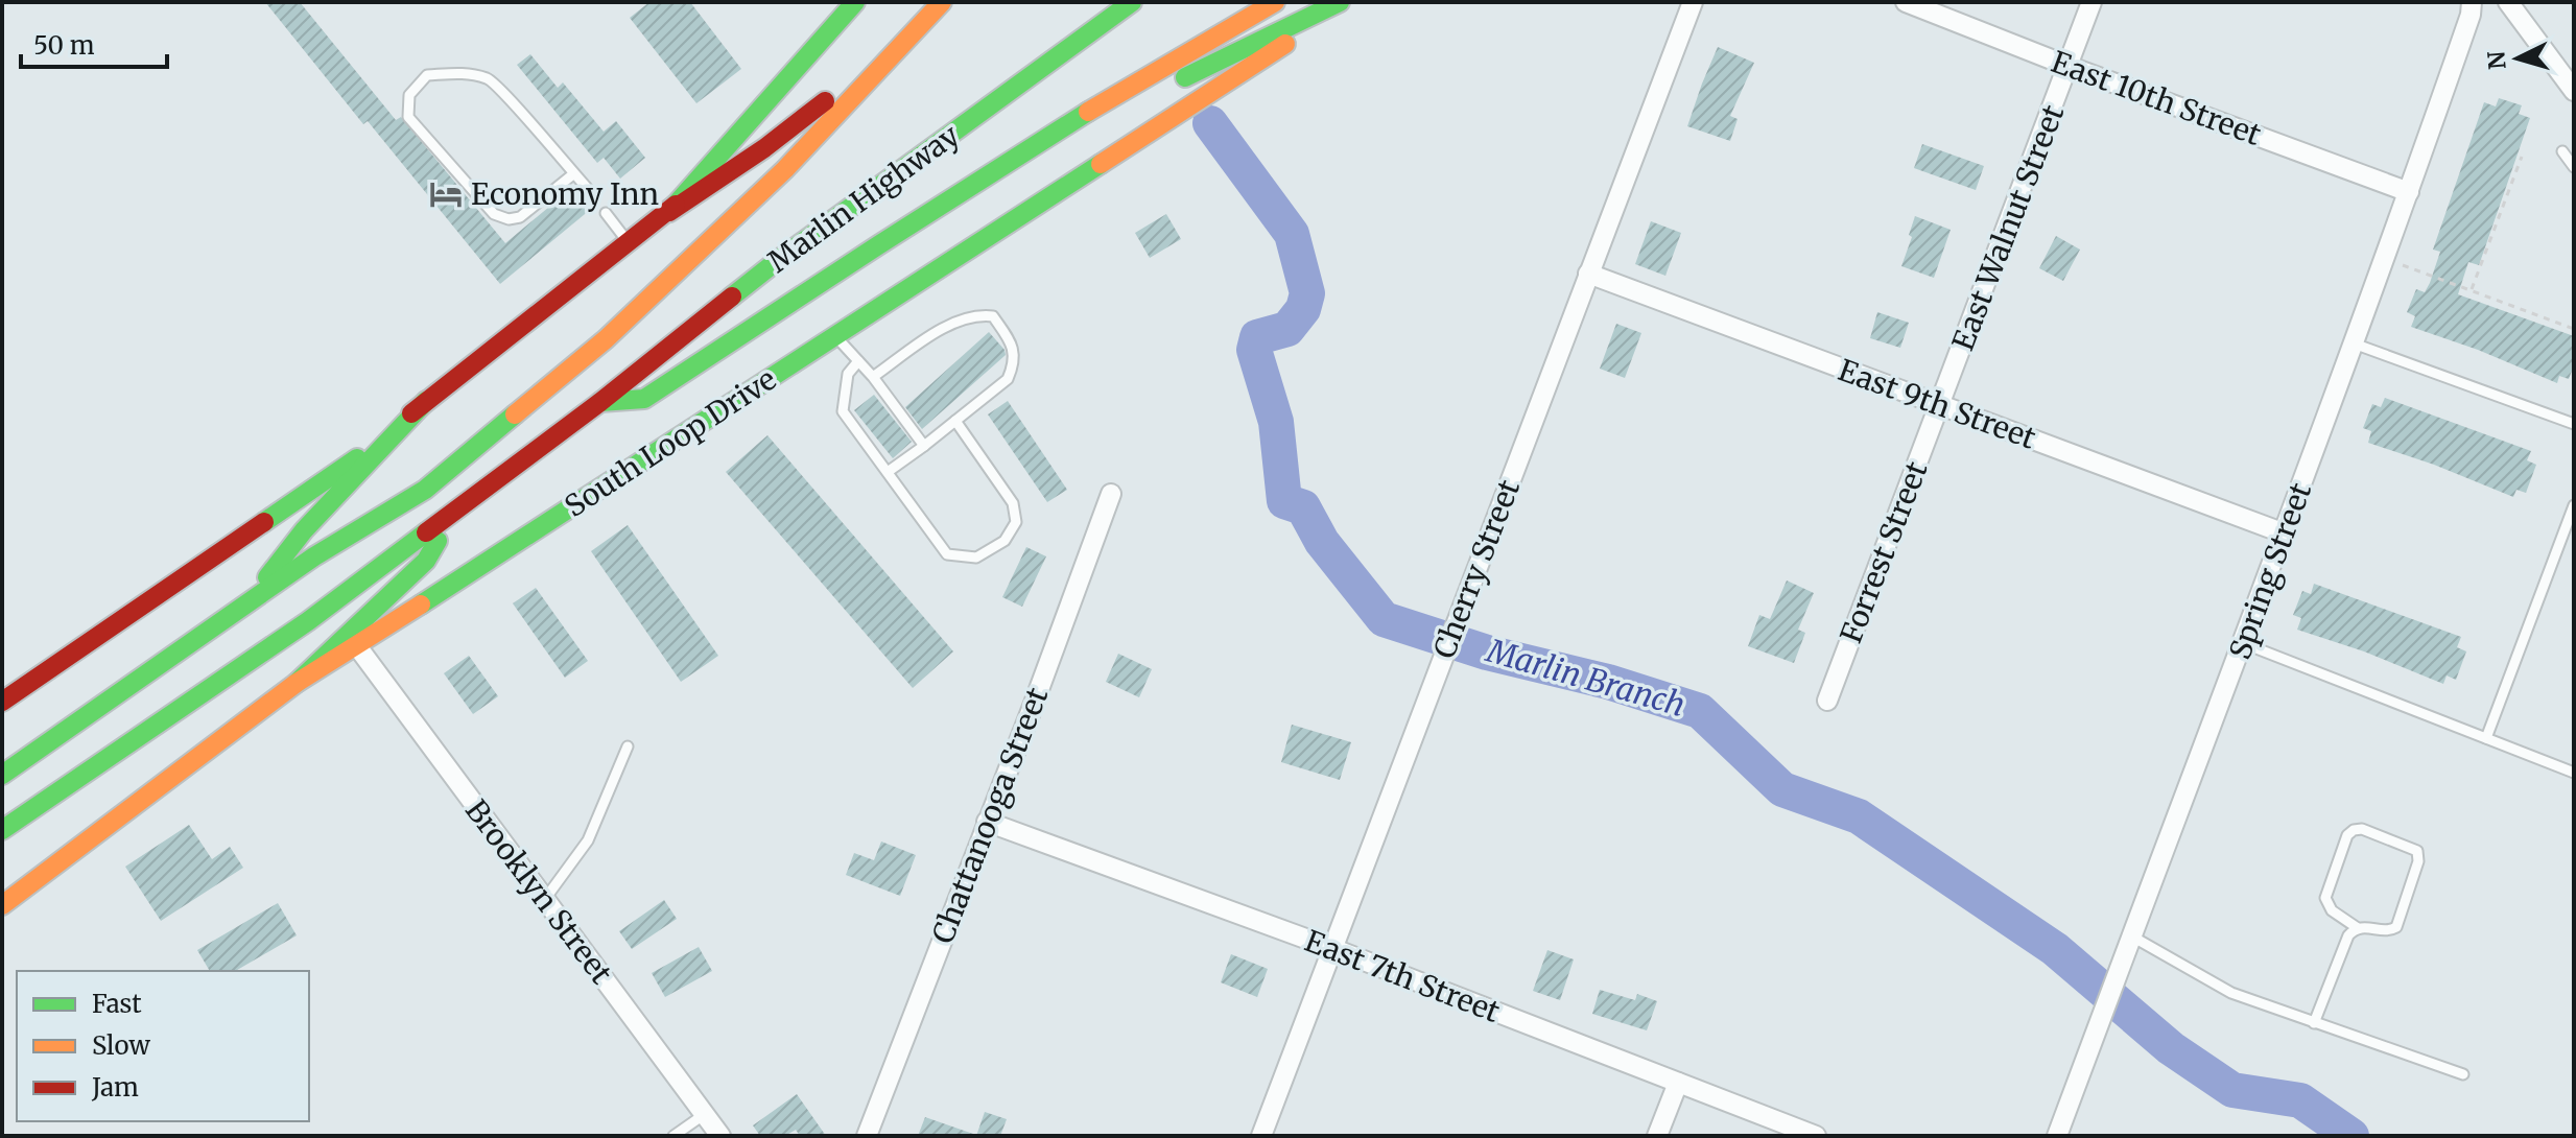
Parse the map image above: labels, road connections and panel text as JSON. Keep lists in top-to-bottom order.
{
  "streets": {
    "main road": ["Marlin Highway", "South Loop Drive"],
    "street": [
      "East 10th Street",
      "East Walnut Street",
      "East 9th Street",
      "Forrest Street",
      "Cherry Street",
      "Spring Street",
      "Chattanooga Street",
      "Brooklyn Street",
      "East 7th Street"
    ]
  },
  "crossings": [
    ["East 10th Street", "East Walnut Street"],
    ["East 10th Street", "Spring Street"],
    ["East Walnut Street", "East 9th Street"],
    ["East Walnut Street", "Forrest Street"],
    ["East 9th Street", "Forrest Street"],
    ["East 9th Street", "Cherry Street"],
    ["East 9th Street", "Spring Street"],
    ["South Loop Drive", "Brooklyn Street"],
    ["Cherry Street", "East 7th Street"],
    ["Chattanooga Street", "East 7th Street"]
  ],
  "water": ["Marlin Branch"],
  "places": {
    "hotel": ["Economy Inn"]
  },
  "legend": ["Fast", "Slow", "Jam"],
  "scale_bar": "50 m",
  "north": "left"
}
